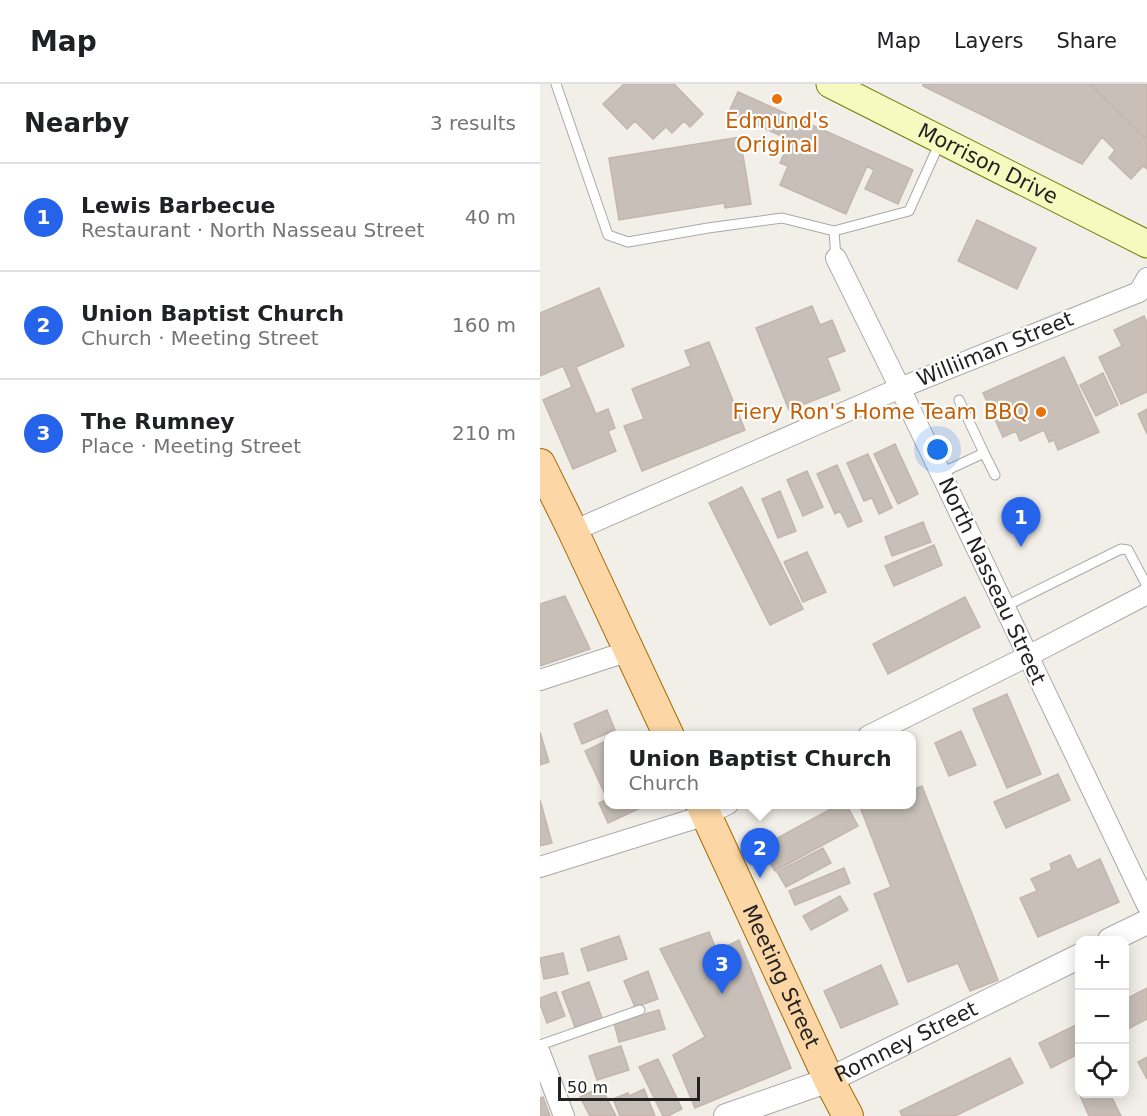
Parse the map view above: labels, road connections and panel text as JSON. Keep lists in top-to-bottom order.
{
  "streets": {
    "main road": ["Morrison Drive", "Meeting Street"],
    "street": ["Williiman Street", "North Nasseau Street", "Romney Street"]
  },
  "crossings": [
    ["Williiman Street", "North Nasseau Street"],
    ["Meeting Street", "Romney Street"]
  ],
  "places": ["Edmund's Original", "Fiery Ron's Home Team BBQ"],
  "scale_bar": "50 m",
  "page": {
    "header": "Map",
    "nav": ["Map", "Layers", "Share"],
    "heading": ["Nearby", "3 results"],
    "list": [
      {
        "mark": "1",
        "name": "Lewis Barbecue",
        "note": "Restaurant · North Nasseau Street",
        "value": "40 m"
      },
      {
        "mark": "2",
        "name": "Union Baptist Church",
        "note": "Church · Meeting Street",
        "value": "160 m"
      },
      {
        "mark": "3",
        "name": "The Rumney",
        "note": "Place · Meeting Street",
        "value": "210 m"
      }
    ],
    "pins": ["1", "2", "3"],
    "popup": ["Union Baptist Church", "Church"],
    "map_buttons": ["+", "−"],
    "scale": "50 m"
  }
}
